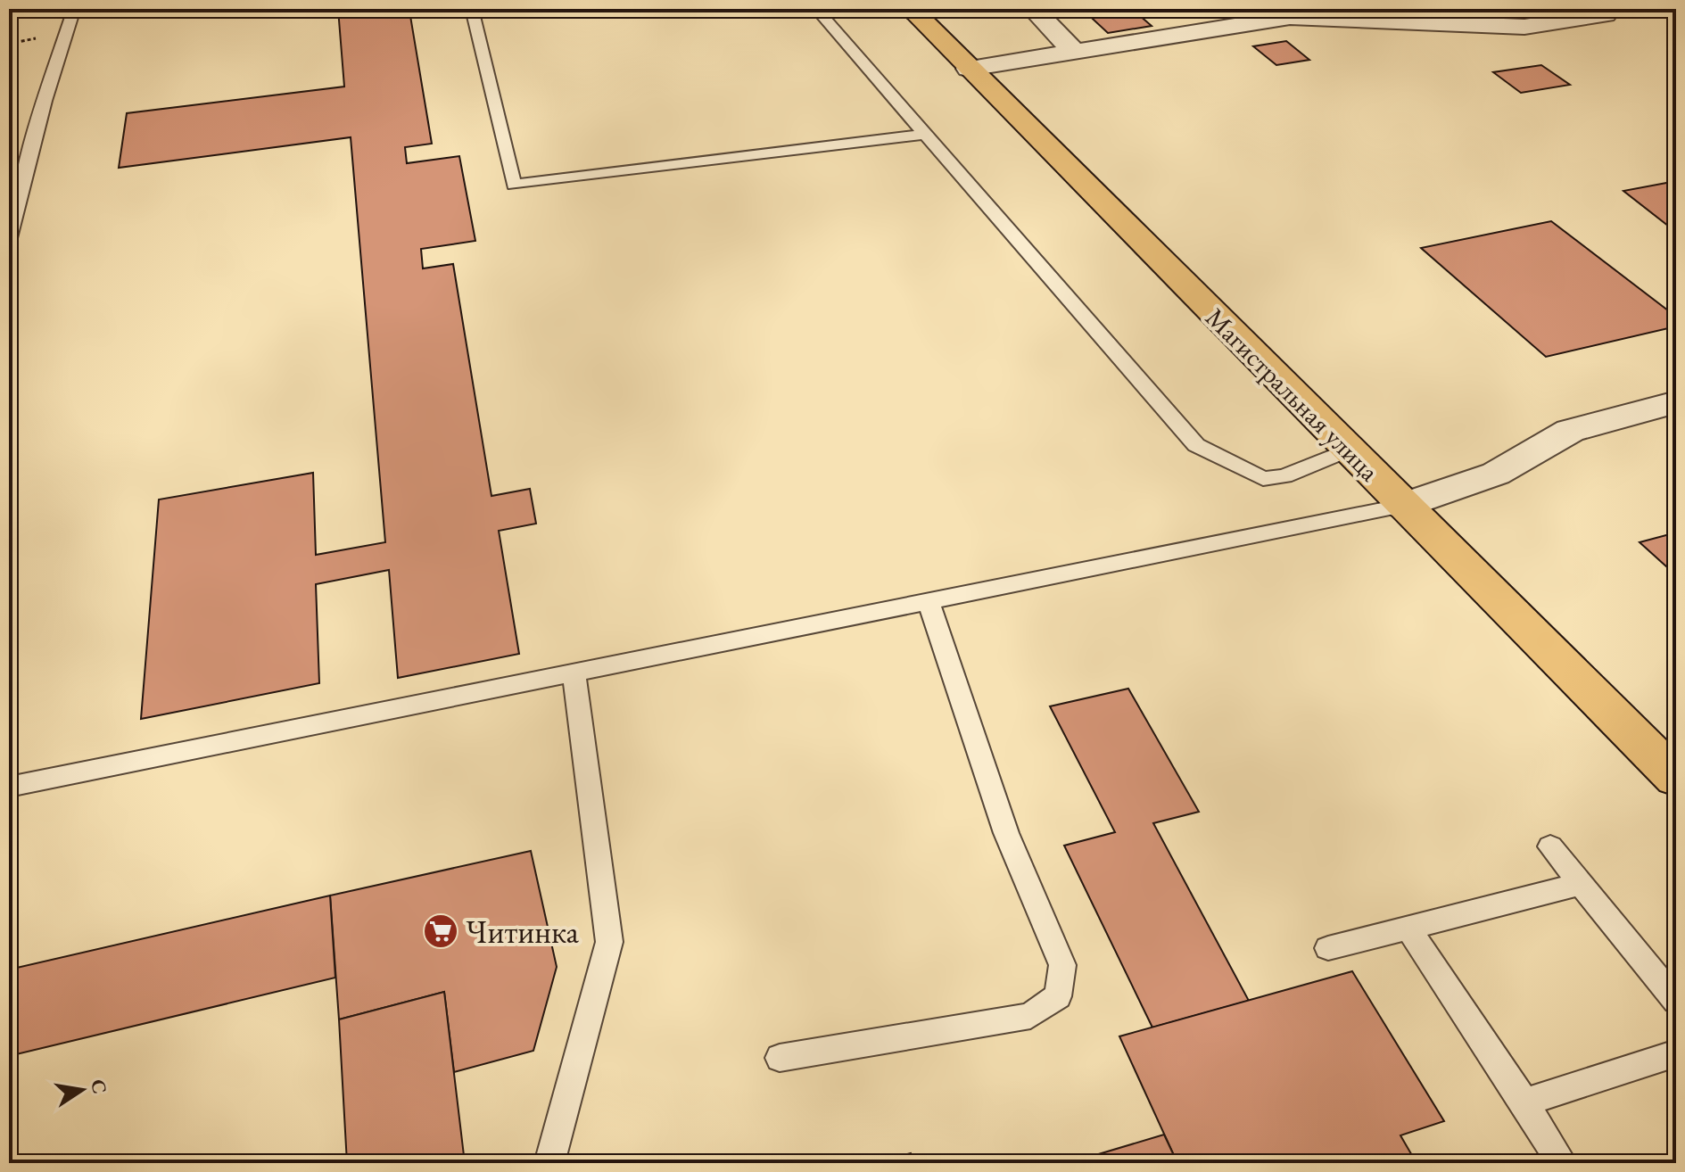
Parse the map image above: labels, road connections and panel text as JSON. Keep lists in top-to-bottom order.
{
  "streets": {
    "main road": ["Магистральная улица"]
  },
  "places": {
    "supermarket": ["Читинка"]
  },
  "north": "right"
}
